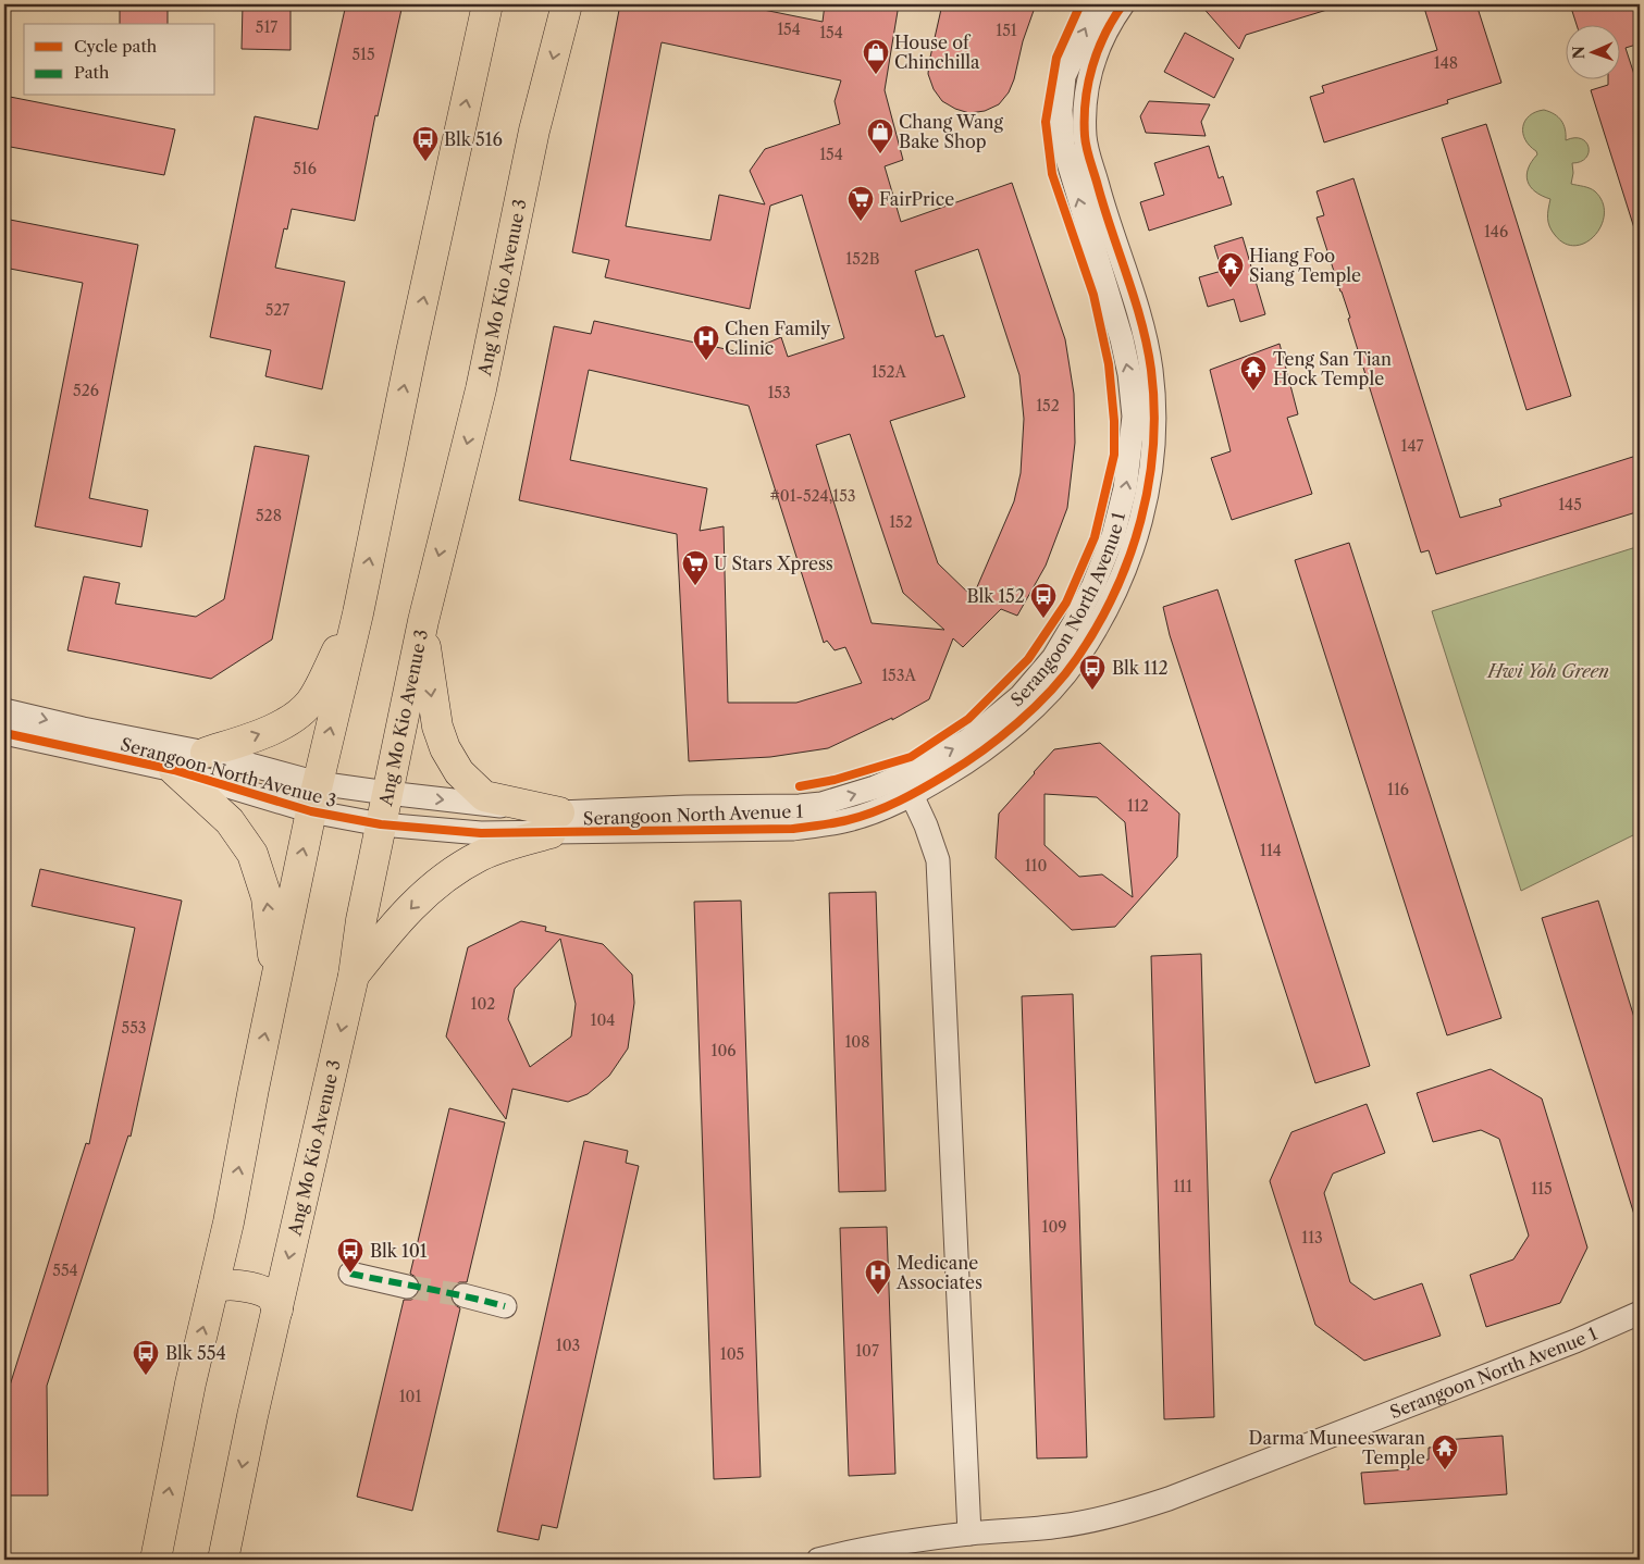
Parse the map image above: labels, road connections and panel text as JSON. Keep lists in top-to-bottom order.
{
  "streets": {
    "highway": ["Ang Mo Kio Avenue 3"],
    "street": ["Serangoon North Avenue 1", "Serangoon North Avenue 3"]
  },
  "crossings": [
    ["Ang Mo Kio Avenue 3", "Serangoon North Avenue 1"],
    ["Ang Mo Kio Avenue 3", "Serangoon North Avenue 3"],
    ["Serangoon North Avenue 1", "Serangoon North Avenue 3"]
  ],
  "parks": ["Hwi Yoh Green"],
  "places": {
    "shop": ["House of Chinchilla", "Chang Wang Bake Shop"],
    "bus stop": [
      "Blk 516",
      "Blk 152",
      "Blk 112",
      "Blk 101",
      "Blk 554"
    ],
    "supermarket": ["FairPrice", "U Stars Xpress"],
    "temple": ["Hiang Foo Siang Temple", "Teng San Tian Hock Temple", "Darma Muneeswaran Temple"],
    "hospital": ["Chen Family Clinic", "Medicane Associates"]
  },
  "house_numbers": [
    "517",
    "154",
    "151",
    "154",
    "515",
    "148",
    "154",
    "516",
    "146",
    "152B",
    "527",
    "152A",
    "526",
    "153",
    "152",
    "147",
    "#01-524,153",
    "145",
    "528",
    "152",
    "153A",
    "116",
    "112",
    "114",
    "110",
    "102",
    "104",
    "553",
    "108",
    "106",
    "111",
    "115",
    "109",
    "113",
    "554",
    "103",
    "107",
    "105",
    "101"
  ],
  "legend": ["Cycle path", "Path"],
  "north": "left"
}
